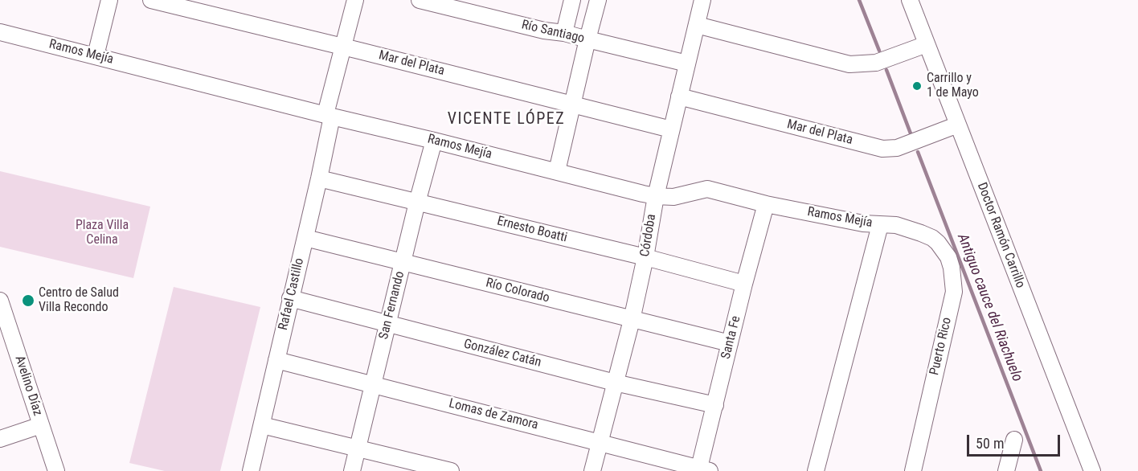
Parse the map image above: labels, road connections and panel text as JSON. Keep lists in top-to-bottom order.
{
  "streets": {
    "street": [
      "Río Santiago",
      "Ramos Mejía",
      "Mar del Plata",
      "Ernesto Boatti",
      "Córdoba",
      "Doctor Ramón Carrillo",
      "Río Colorado",
      "Rafael Castillo",
      "San Fernando",
      "Santa Fe",
      "Puerto Rico",
      "González Catán",
      "Avelino Díaz",
      "Lomas de Zamora"
    ]
  },
  "crossings": [
    ["Río Santiago", "Córdoba"],
    ["Ramos Mejía", "Córdoba"],
    ["Ramos Mejía", "Rafael Castillo"],
    ["Ramos Mejía", "San Fernando"],
    ["Ramos Mejía", "Santa Fe"],
    ["Ramos Mejía", "Puerto Rico"],
    ["Mar del Plata", "Córdoba"],
    ["Mar del Plata", "Doctor Ramón Carrillo"],
    ["Mar del Plata", "Rafael Castillo"],
    ["Ernesto Boatti", "Córdoba"],
    ["Ernesto Boatti", "Rafael Castillo"],
    ["Ernesto Boatti", "San Fernando"],
    ["Ernesto Boatti", "Santa Fe"],
    ["Córdoba", "Río Colorado"],
    ["Córdoba", "González Catán"],
    ["Córdoba", "Lomas de Zamora"],
    ["Río Colorado", "Rafael Castillo"],
    ["Río Colorado", "San Fernando"],
    ["Río Colorado", "Santa Fe"],
    ["Rafael Castillo", "González Catán"],
    ["Rafael Castillo", "Lomas de Zamora"],
    ["San Fernando", "González Catán"],
    ["San Fernando", "Lomas de Zamora"],
    ["Santa Fe", "González Catán"],
    ["Santa Fe", "Lomas de Zamora"]
  ],
  "districts": ["VICENTE LÓPEZ"],
  "water": ["Antiguo cauce del Riachuelo"],
  "parks": ["Plaza Villa Celina"],
  "places": ["Carrillo y 1 de Mayo", "Centro de Salud Villa Recondo"],
  "scale_bar": "50 m"
}
